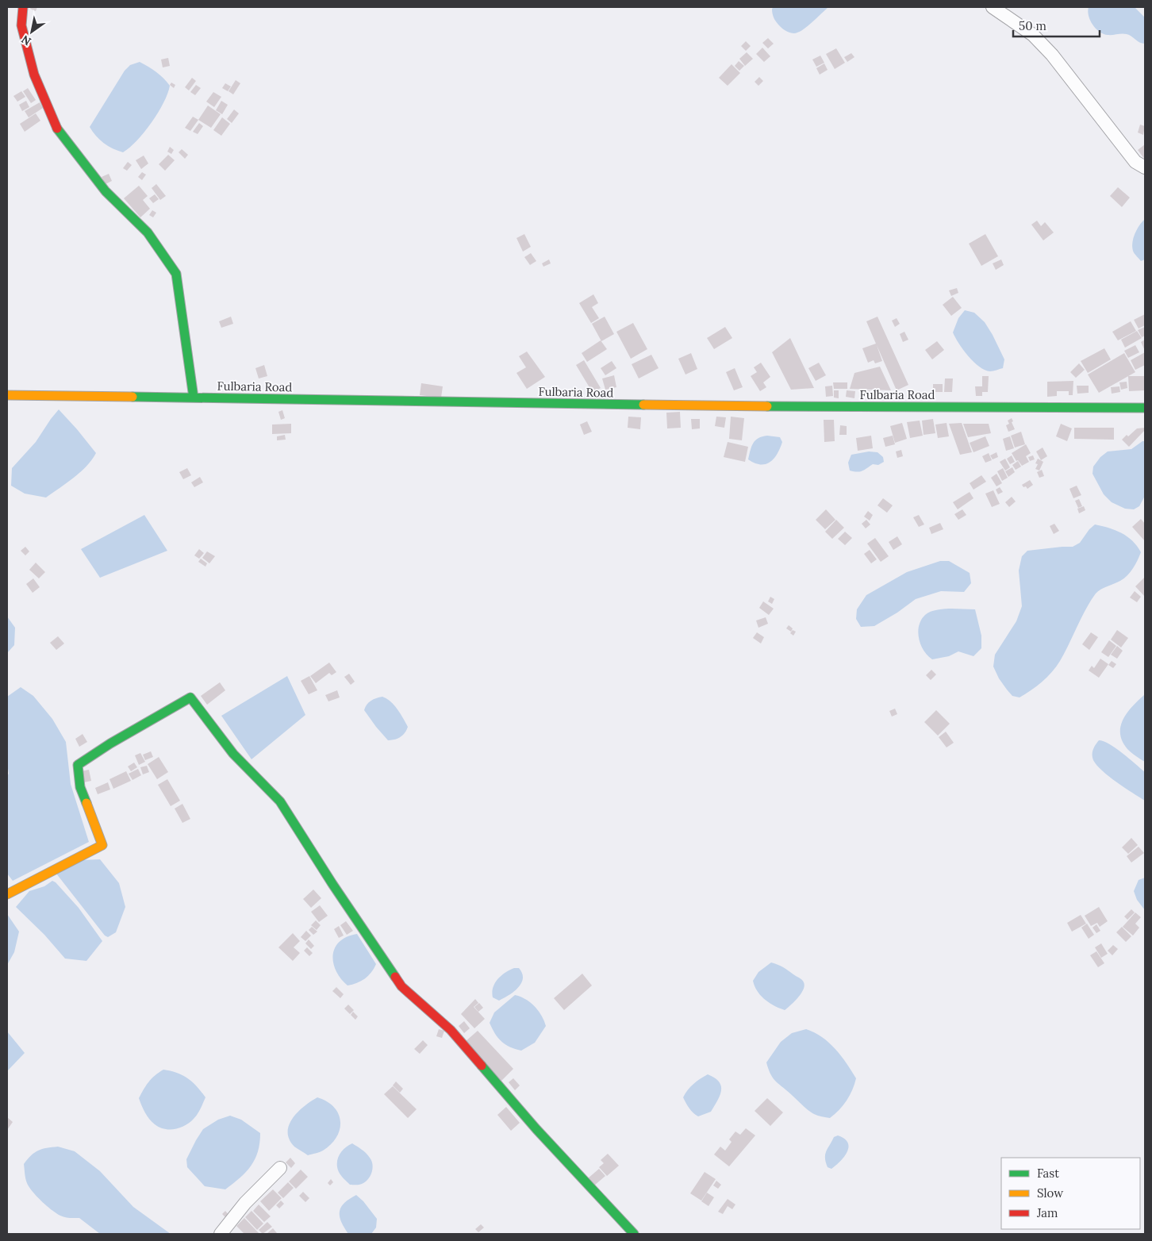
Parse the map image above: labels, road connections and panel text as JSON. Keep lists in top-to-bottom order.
{
  "streets": {
    "street": ["Fulbaria Road"]
  },
  "legend": ["Fast", "Slow", "Jam"],
  "scale_bar": "50 m",
  "north": "bottom left"
}
